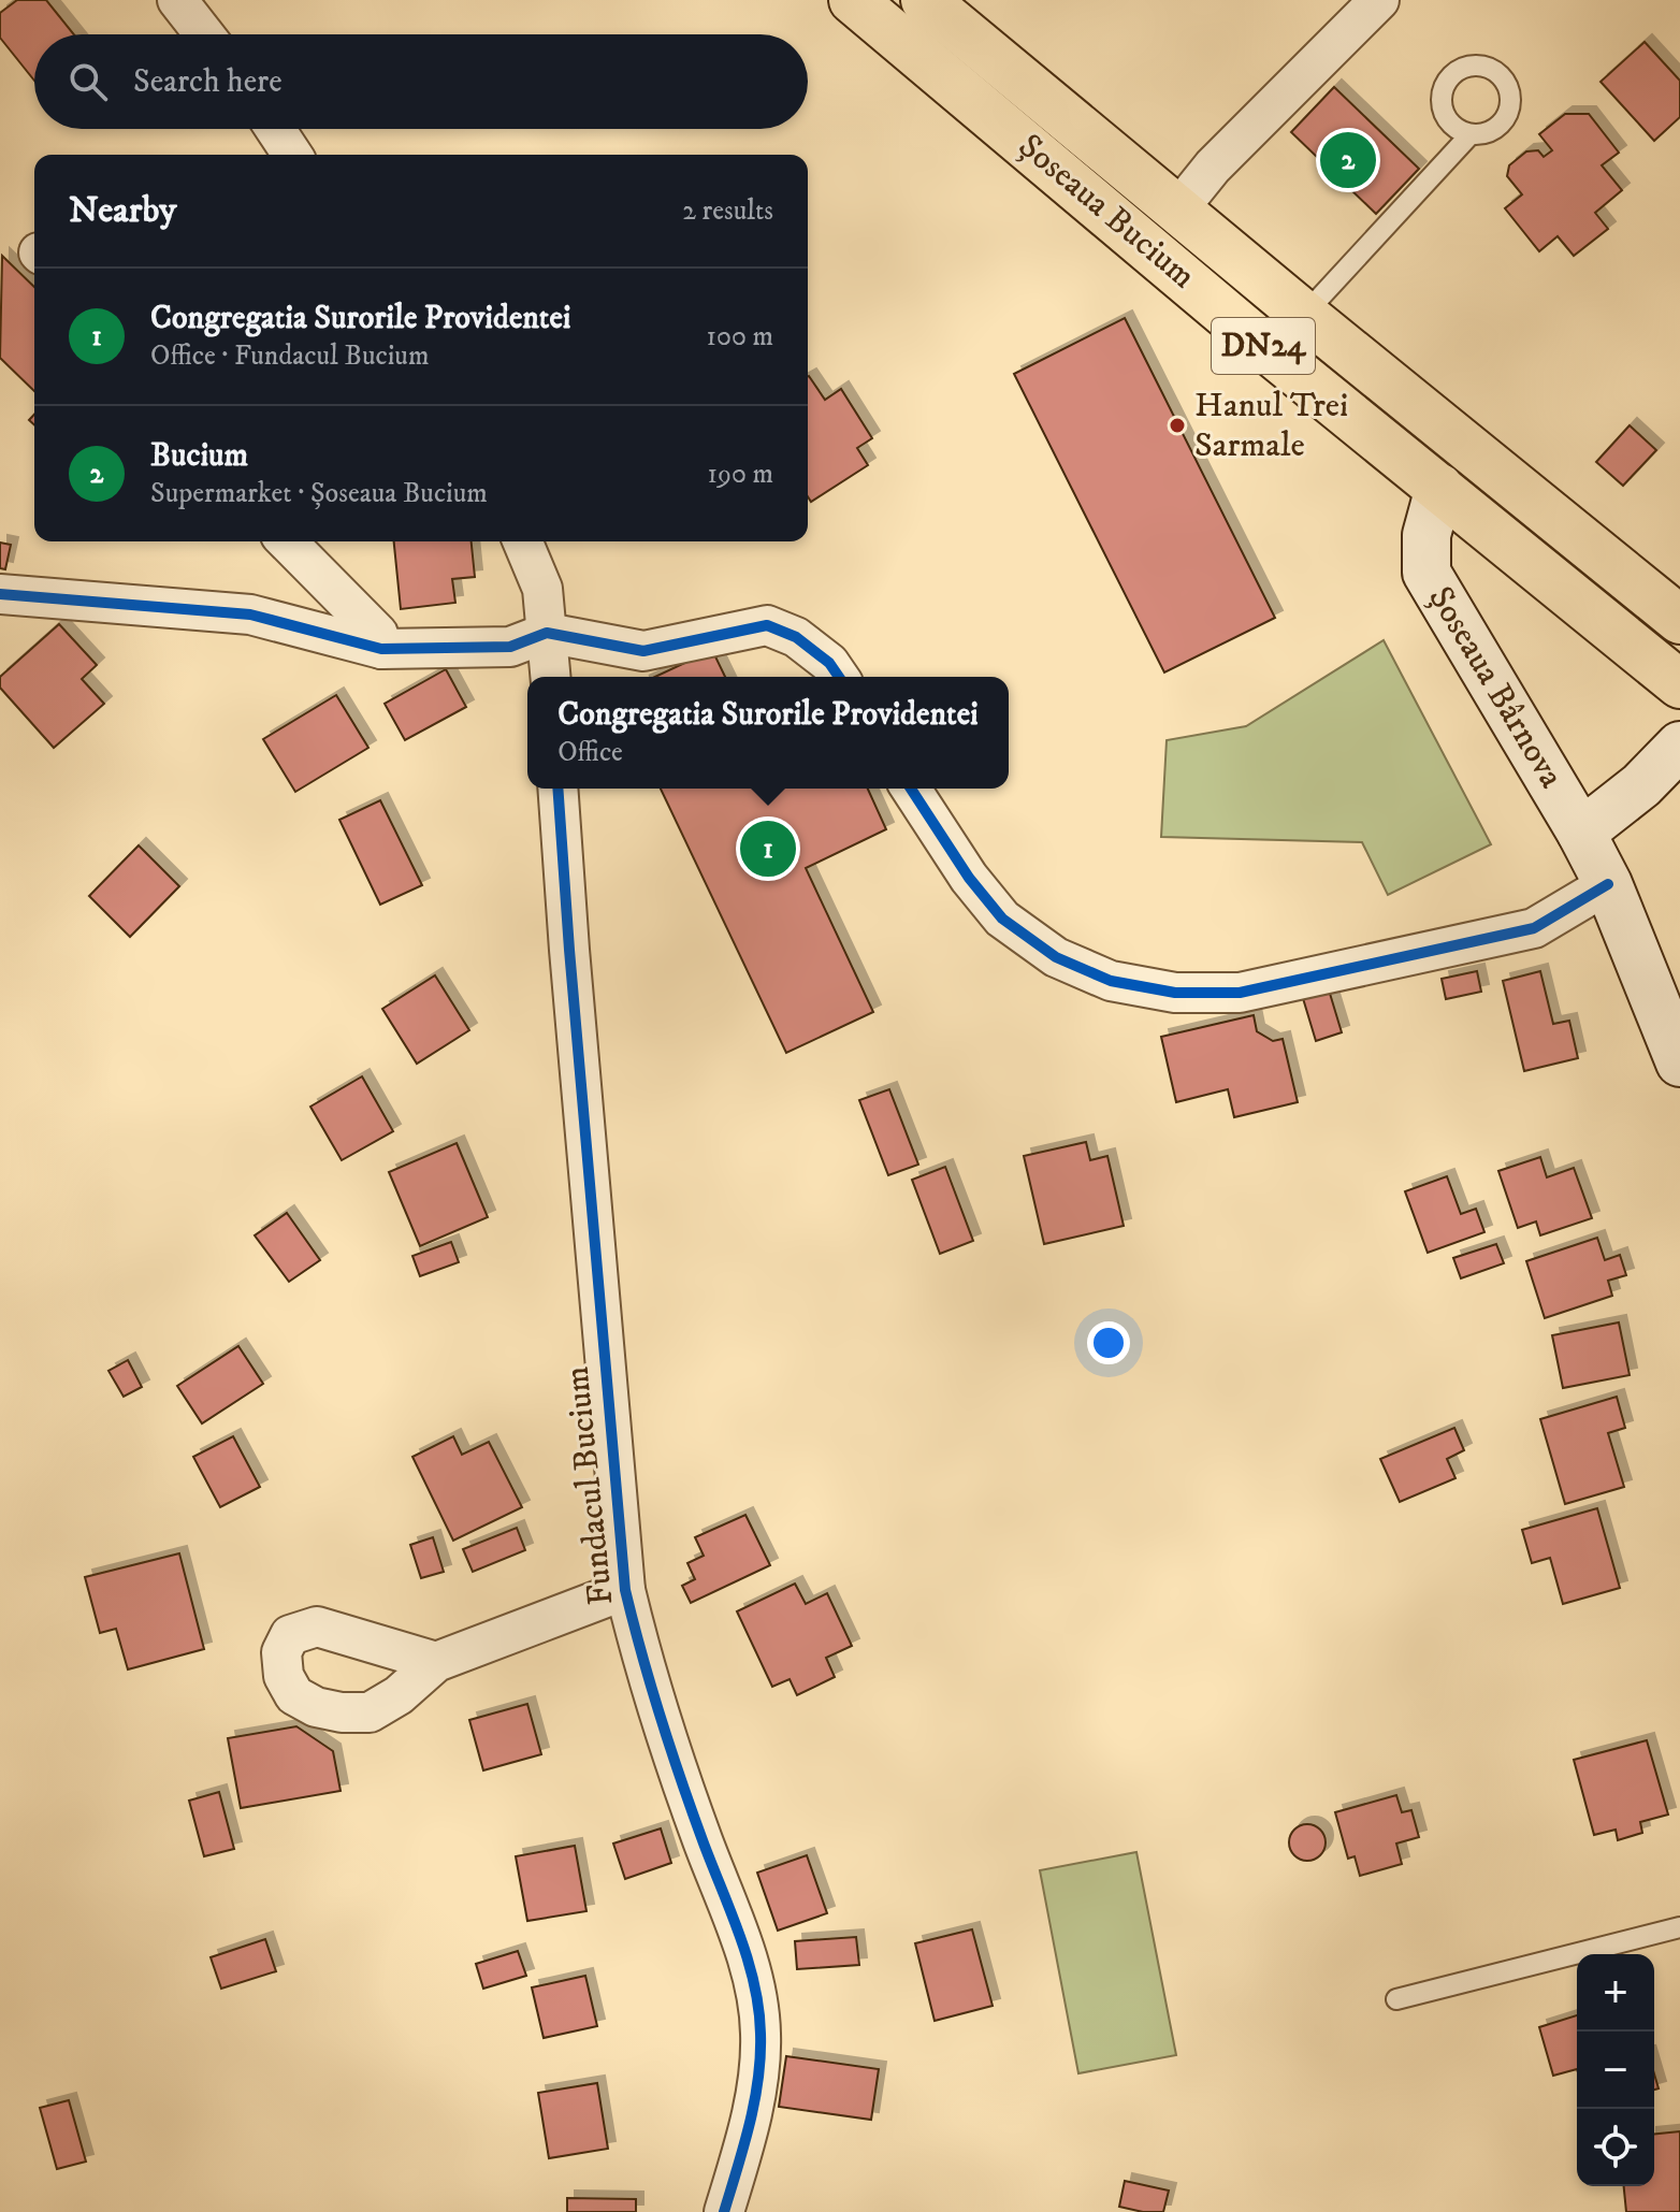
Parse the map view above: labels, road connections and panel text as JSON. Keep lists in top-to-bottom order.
{
  "streets": {
    "main road": ["Șoseaua Bucium", "DN24", "Șoseaua Bârnova"],
    "street": ["Fundacul Bucium"]
  },
  "crossings": [
    ["Șoseaua Bucium", "Șoseaua Bârnova"]
  ],
  "places": ["Hanul Trei Sarmale"],
  "page": {
    "search": "Search here",
    "pins": ["2", "1"],
    "heading": ["Nearby", "2 results"],
    "list": [
      {
        "mark": "1",
        "name": "Congregatia Surorile Providentei",
        "note": "Office · Fundacul Bucium",
        "value": "100 m"
      },
      {
        "mark": "2",
        "name": "Bucium",
        "note": "Supermarket · Șoseaua Bucium",
        "value": "190 m"
      }
    ],
    "popup": ["Congregatia Surorile Providentei", "Office"],
    "map_buttons": ["+", "−"]
  }
}
